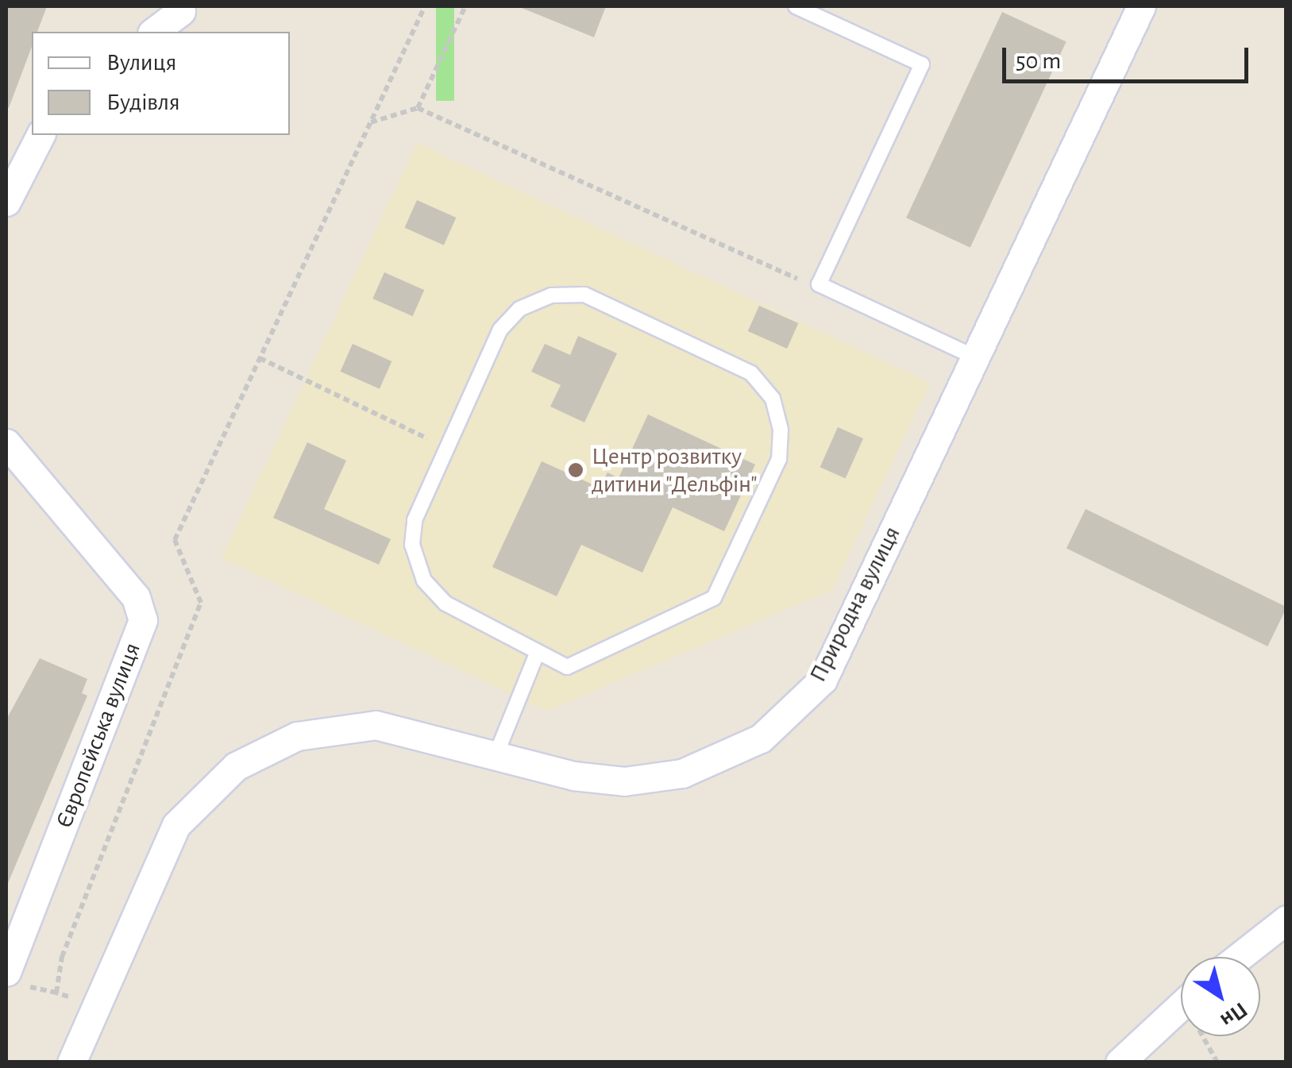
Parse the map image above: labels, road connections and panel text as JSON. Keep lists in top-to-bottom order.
{
  "streets": {
    "street": ["Природна вулиця", "Європейська вулиця"]
  },
  "places": ["Центр розвитку дитини \"Дельфін\""],
  "legend": ["Вулиця", "Будівля"],
  "scale_bar": "50 m",
  "north": "bottom right"
}
